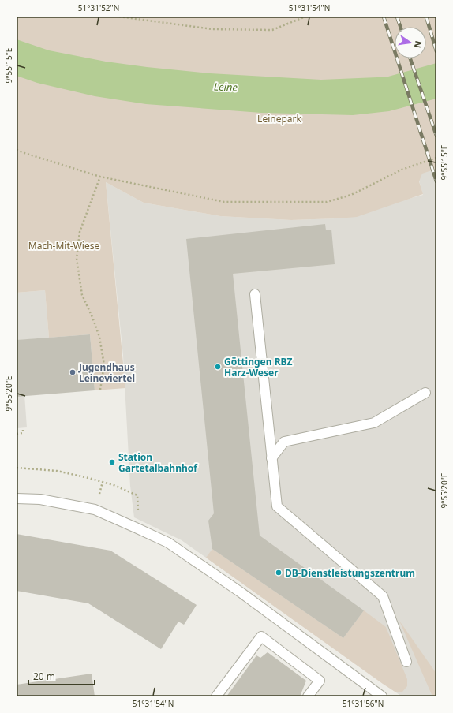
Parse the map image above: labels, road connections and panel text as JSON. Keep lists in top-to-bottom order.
{
  "water": ["Leine"],
  "parks": ["Leinepark", "Mach-Mit-Wiese"],
  "places": [
    "Göttingen RBZ Harz-Weser",
    "Jugendhaus Leineviertel",
    "Station Gartetalbahnhof",
    "DB-Dienstleistungszentrum"
  ],
  "scale_bar": "20 m",
  "north": "right",
  "coordinates": [
    "51°31'52\"N",
    "51°31'54\"N",
    "9°55'15\"E",
    "9°55'20\"E",
    "51°31'56\"N"
  ]
}
